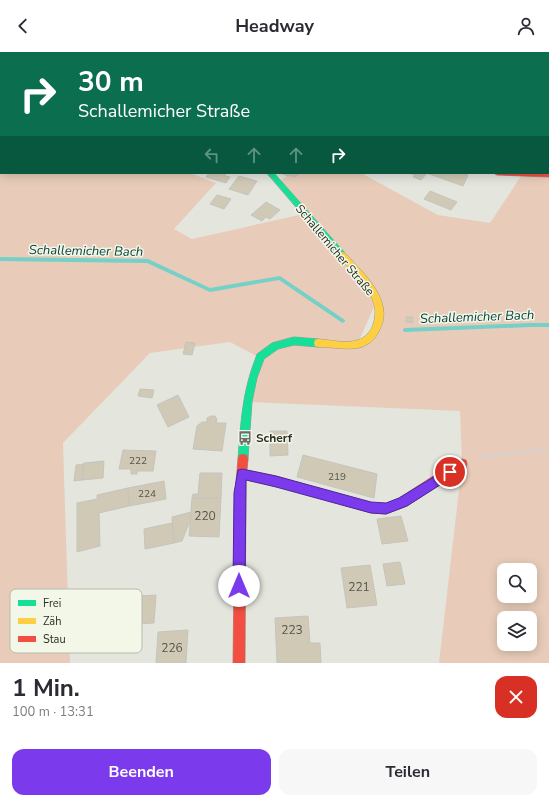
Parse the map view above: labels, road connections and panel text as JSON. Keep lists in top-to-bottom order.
{
  "streets": {
    "street": ["Schallemicher Straße"]
  },
  "water": ["Schallemicher Bach"],
  "places": {
    "bus stop": ["Scherf"]
  },
  "house_numbers": [
    "222",
    "219",
    "224",
    "220",
    "221",
    "223",
    "226"
  ],
  "legend": ["Frei", "Zäh", "Stau"],
  "page": {
    "header": "Headway",
    "turn": ["30 m", "Schallemicher Straße"],
    "heading": ["1 Min.", "100 m · 13:31"],
    "buttons": ["Beenden", "Teilen"]
  }
}
